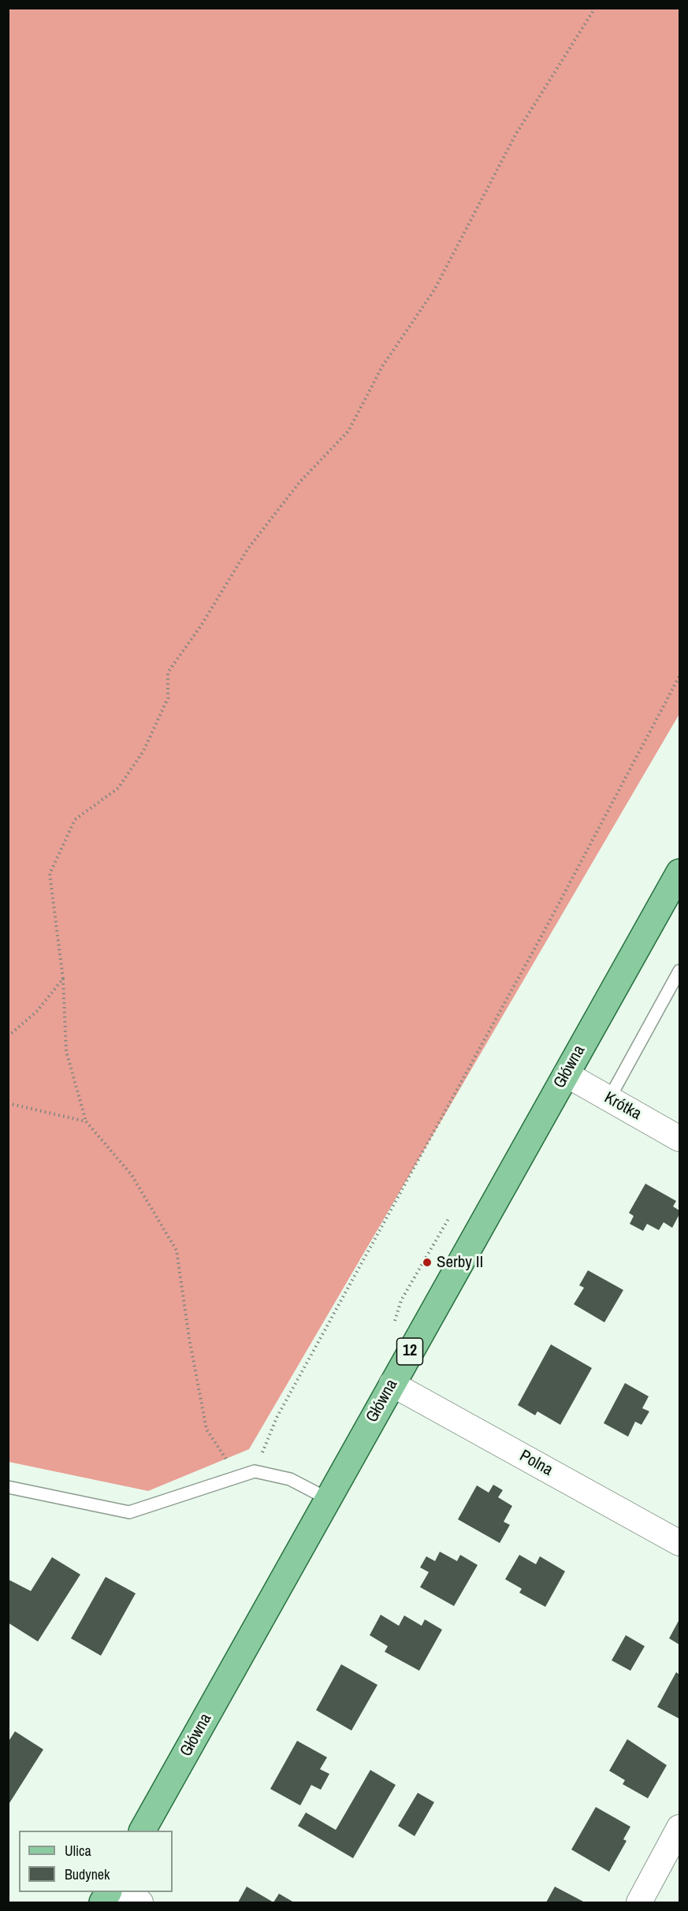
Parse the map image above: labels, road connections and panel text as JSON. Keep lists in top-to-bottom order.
{
  "streets": {
    "main road": ["Główna", "12"],
    "street": ["Krótka", "Polna"]
  },
  "crossings": [
    ["Główna", "Krótka"],
    ["Główna", "Polna"]
  ],
  "places": ["Serby II"],
  "legend": ["Ulica", "Budynek"]
}
